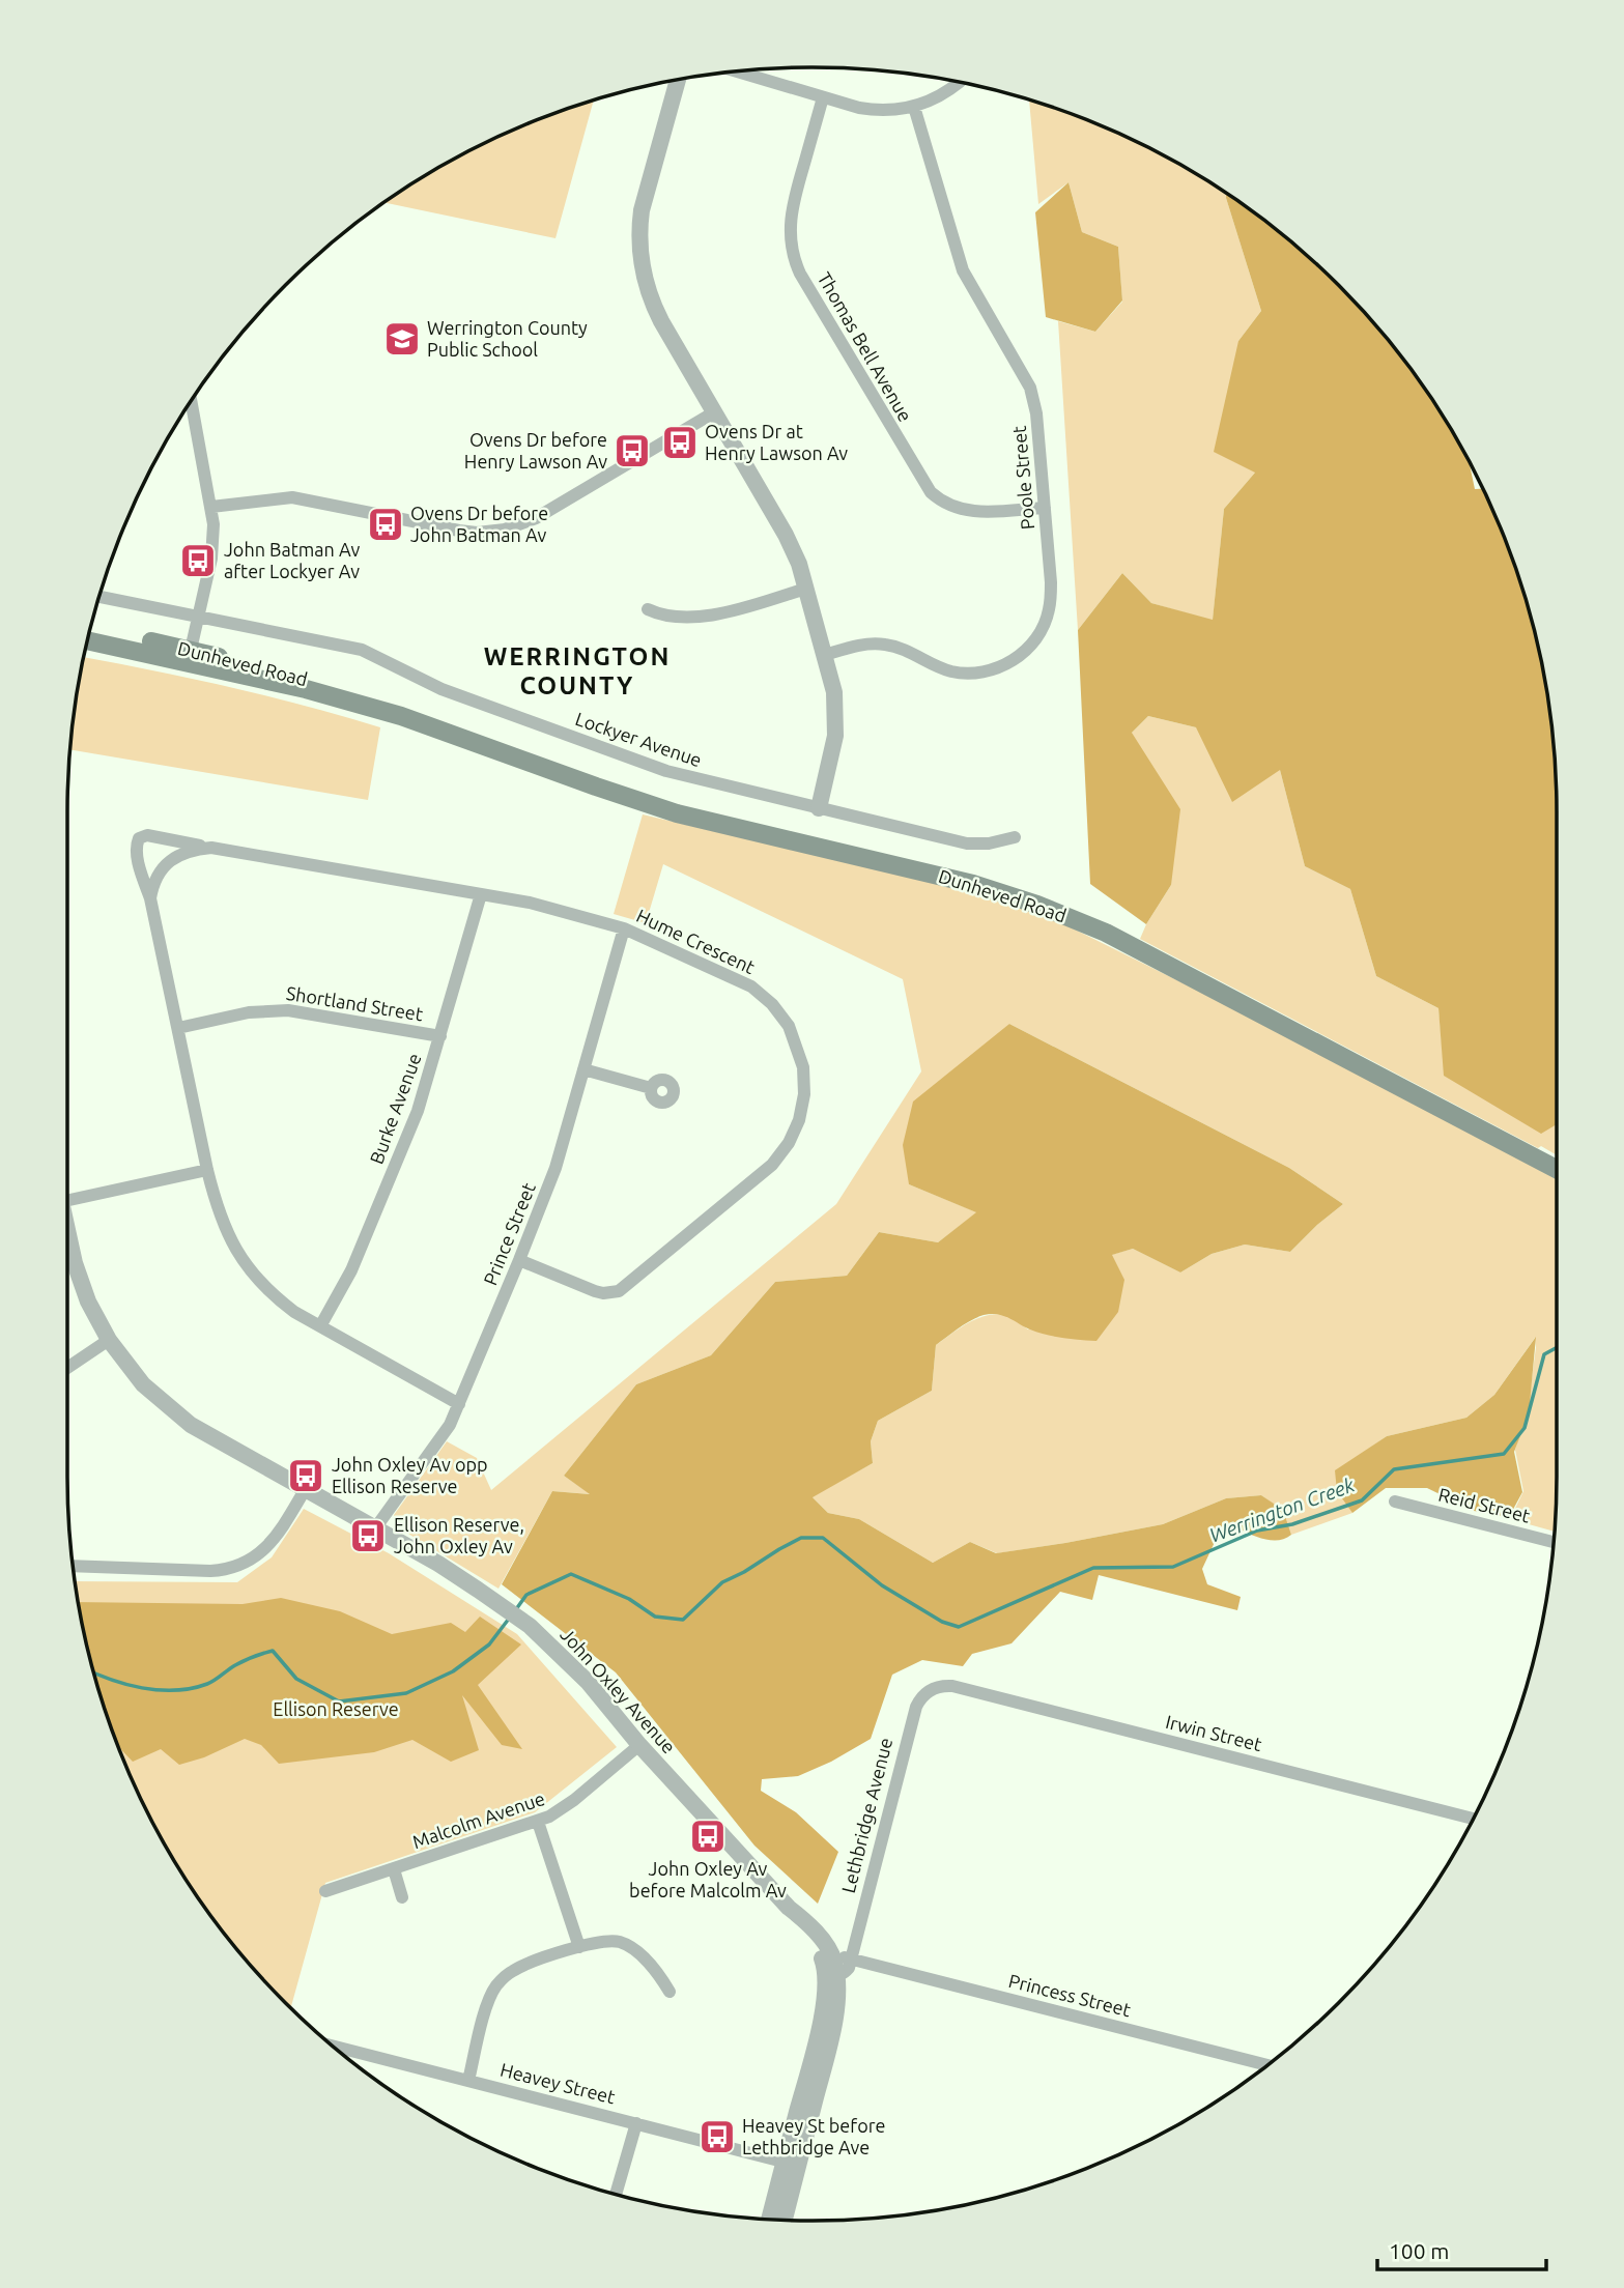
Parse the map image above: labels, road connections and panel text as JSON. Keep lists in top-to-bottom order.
{
  "streets": {
    "main road": ["Dunheved Road"],
    "street": [
      "Thomas Bell Avenue",
      "Poole Street",
      "Lockyer Avenue",
      "Hume Crescent",
      "Shortland Street",
      "Burke Avenue",
      "Prince Street",
      "Reid Street",
      "John Oxley Avenue",
      "Irwin Street",
      "Lethbridge Avenue",
      "Malcolm Avenue",
      "Princess Street",
      "Heavey Street"
    ]
  },
  "crossings": [
    ["Thomas Bell Avenue", "Poole Street"],
    ["Hume Crescent", "Shortland Street"],
    ["Hume Crescent", "Burke Avenue"],
    ["Hume Crescent", "Prince Street"],
    ["Shortland Street", "Burke Avenue"],
    ["Prince Street", "John Oxley Avenue"],
    ["John Oxley Avenue", "Lethbridge Avenue"],
    ["John Oxley Avenue", "Malcolm Avenue"],
    ["John Oxley Avenue", "Princess Street"],
    ["Irwin Street", "Lethbridge Avenue"],
    ["Lethbridge Avenue", "Princess Street"],
    ["Lethbridge Avenue", "Heavey Street"]
  ],
  "districts": ["WERRINGTON COUNTY"],
  "water": ["Werrington Creek"],
  "parks": ["Ellison Reserve"],
  "places": {
    "school or university": ["Werrington County Public School"],
    "bus stop": [
      "Ovens Dr at Henry Lawson Av",
      "Ovens Dr before Henry Lawson Av",
      "Ovens Dr before John Batman Av",
      "John Batman Av after Lockyer Av",
      "John Oxley Av opp Ellison Reserve",
      "Ellison Reserve, John Oxley Av",
      "John Oxley Av before Malcolm Av",
      "Heavey St before Lethbridge Ave"
    ]
  },
  "scale_bar": "100 m"
}
